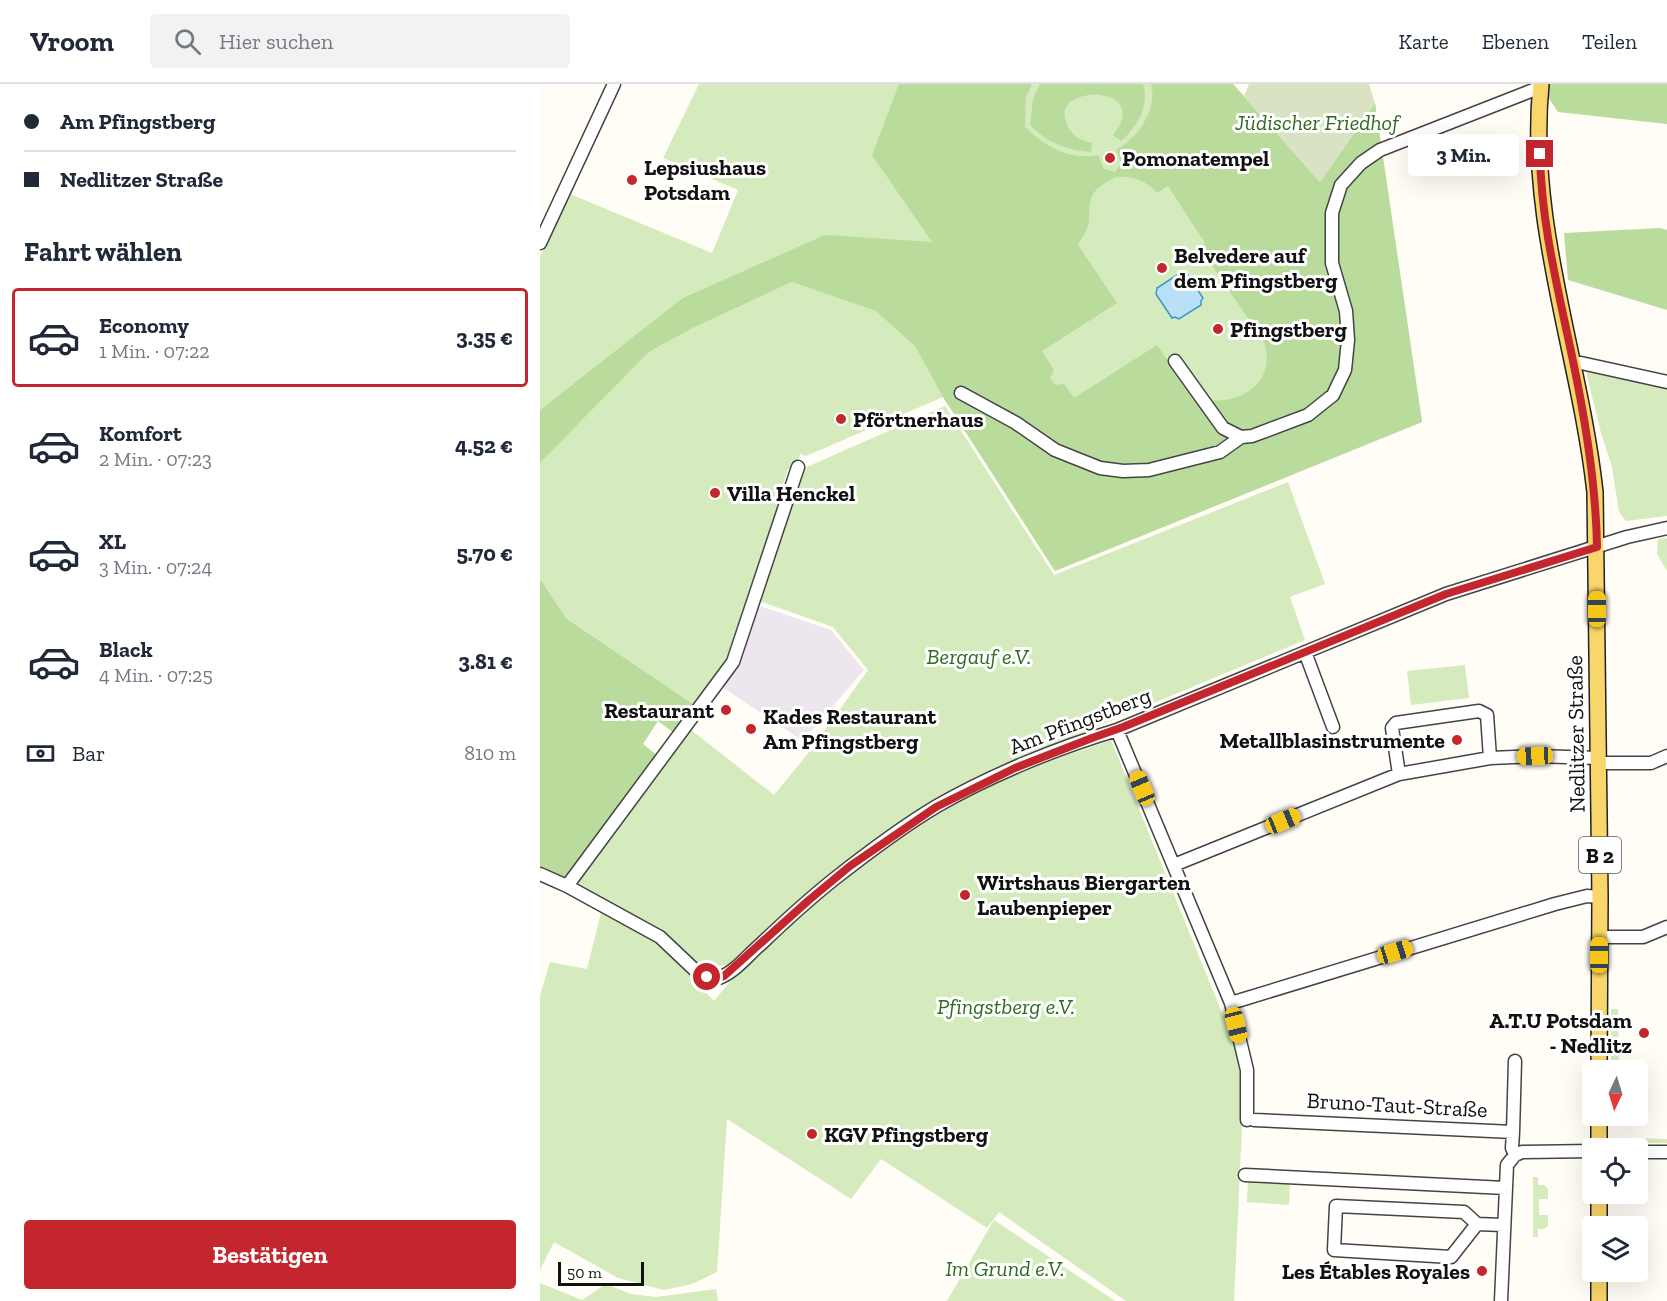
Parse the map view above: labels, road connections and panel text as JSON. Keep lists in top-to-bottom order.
{
  "streets": {
    "main road": ["Nedlitzer Straße", "B 2"],
    "street": ["Am Pfingstberg", "Bruno-Taut-Straße"]
  },
  "crossings": [
    ["Am Pfingstberg", "Nedlitzer Straße"]
  ],
  "parks": [
    "Jüdischer Friedhof",
    "Bergauf e.V.",
    "Pfingstberg e.V.",
    "Im Grund e.V."
  ],
  "places": [
    "Pomonatempel",
    "Lepsiushaus Potsdam",
    "Belvedere auf dem Pfingstberg",
    "Pfingstberg",
    "Pförtnerhaus",
    "Villa Henckel",
    "Restaurant",
    "Kades Restaurant Am Pfingstberg",
    "Metallblasinstrumente",
    "Wirtshaus Biergarten Laubenpieper",
    "A.T.U Potsdam - Nedlitz",
    "KGV Pfingstberg",
    "Les Étables Royales"
  ],
  "scale_bar": "50 m",
  "north": "bottom",
  "page": {
    "header": "Vroom",
    "search": "Hier suchen",
    "nav": ["Karte", "Ebenen", "Teilen"],
    "banner": ["Am Pfingstberg", "Nedlitzer Straße"],
    "bubble": "3 Min.",
    "heading": "Fahrt wählen",
    "list": [
      {
        "name": "Economy",
        "note": "1 Min. · 07:22",
        "value": "3.35 €"
      },
      {
        "name": "Komfort",
        "note": "2 Min. · 07:23",
        "value": "4.52 €"
      },
      {
        "name": "XL",
        "note": "3 Min. · 07:24",
        "value": "5.70 €"
      },
      {
        "name": "Black",
        "note": "4 Min. · 07:25",
        "value": "3.81 €"
      }
    ],
    "pay": ["Bar", "810 m"],
    "buttons": "Bestätigen",
    "scale": "50 m"
  }
}
